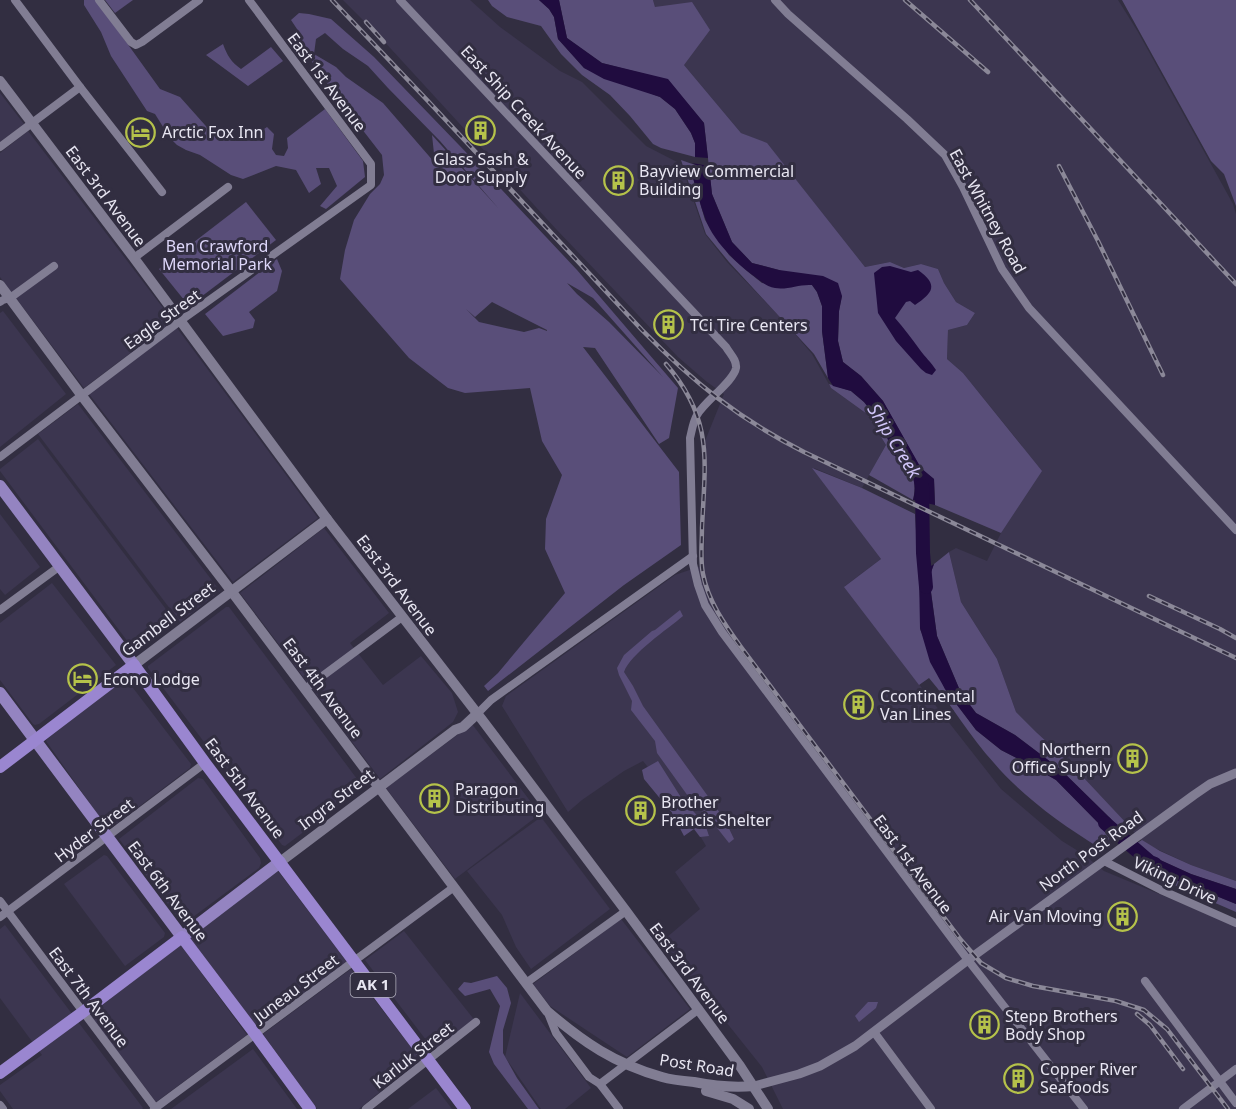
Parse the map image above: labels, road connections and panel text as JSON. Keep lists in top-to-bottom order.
{
  "streets": {
    "highway": [
      "Gambell Street",
      "East 5th Avenue",
      "Ingra Street",
      "East 6th Avenue",
      "AK 1"
    ],
    "main road": ["East 3rd Avenue", "East 4th Avenue", "Post Road"],
    "street": [
      "East 1st Avenue",
      "East Ship Creek Avenue",
      "East Whitney Road",
      "Eagle Street",
      "Hyder Street",
      "North Post Road",
      "Viking Drive",
      "Juneau Street",
      "East 7th Avenue",
      "Karluk Street"
    ]
  },
  "crossings": [
    ["East 1st Avenue", "East Ship Creek Avenue"],
    ["East 1st Avenue", "Eagle Street"],
    ["East 1st Avenue", "Ingra Street"],
    ["East 1st Avenue", "North Post Road"],
    ["East 1st Avenue", "Post Road"],
    ["East 3rd Avenue", "Eagle Street"],
    ["East 3rd Avenue", "Gambell Street"],
    ["East 3rd Avenue", "Ingra Street"],
    ["East 3rd Avenue", "Post Road"],
    ["Eagle Street", "East 4th Avenue"],
    ["Gambell Street", "East 4th Avenue"],
    ["Gambell Street", "East 5th Avenue"],
    ["Gambell Street", "East 6th Avenue"],
    ["East 4th Avenue", "Ingra Street"],
    ["East 4th Avenue", "Juneau Street"],
    ["East 4th Avenue", "Post Road"],
    ["East 5th Avenue", "Ingra Street"],
    ["East 5th Avenue", "Hyder Street"],
    ["East 5th Avenue", "Juneau Street"],
    ["East 5th Avenue", "Karluk Street"],
    ["Ingra Street", "East 6th Avenue"],
    ["Ingra Street", "East 7th Avenue"],
    ["Hyder Street", "East 6th Avenue"],
    ["Hyder Street", "East 7th Avenue"],
    ["North Post Road", "Viking Drive"],
    ["North Post Road", "Post Road"],
    ["East 6th Avenue", "Juneau Street"],
    ["Juneau Street", "East 7th Avenue"]
  ],
  "water": ["Ship Creek"],
  "parks": ["Ben Crawford Memorial Park"],
  "places": {
    "building": [
      "Glass Sash & Door Supply",
      "Bayview Commercial Building",
      "TCi Tire Centers",
      "Ccontinental Van Lines",
      "Northern Office Supply",
      "Paragon Distributing",
      "Brother Francis Shelter",
      "Air Van Moving",
      "Stepp Brothers Body Shop",
      "Copper River Seafoods"
    ],
    "hotel": ["Arctic Fox Inn", "Econo Lodge"]
  }
}
